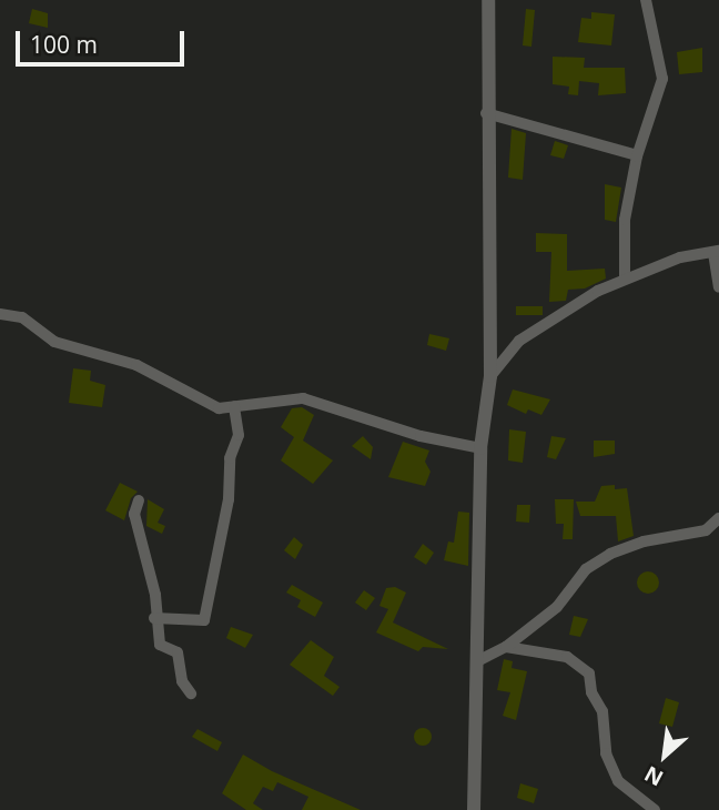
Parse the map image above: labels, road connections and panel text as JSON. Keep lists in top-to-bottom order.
{
  "scale_bar": "100 m",
  "north": "bottom left"
}
